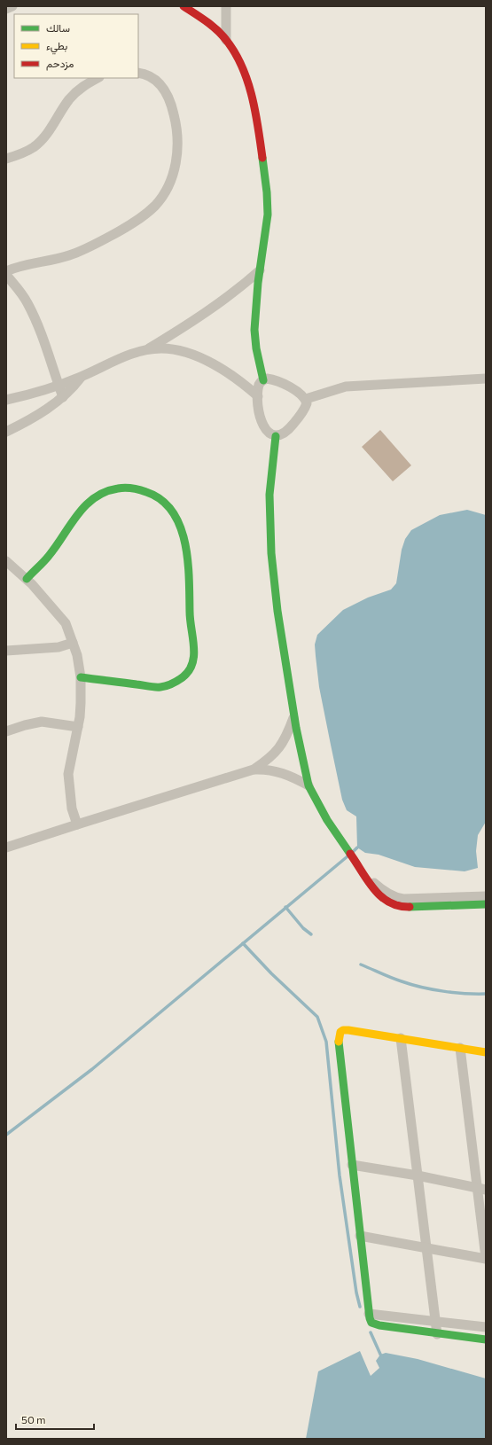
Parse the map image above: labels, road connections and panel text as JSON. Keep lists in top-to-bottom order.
{
  "legend": ["سالك", "بطيء", "مزدحم"],
  "scale_bar": "50 m"
}
